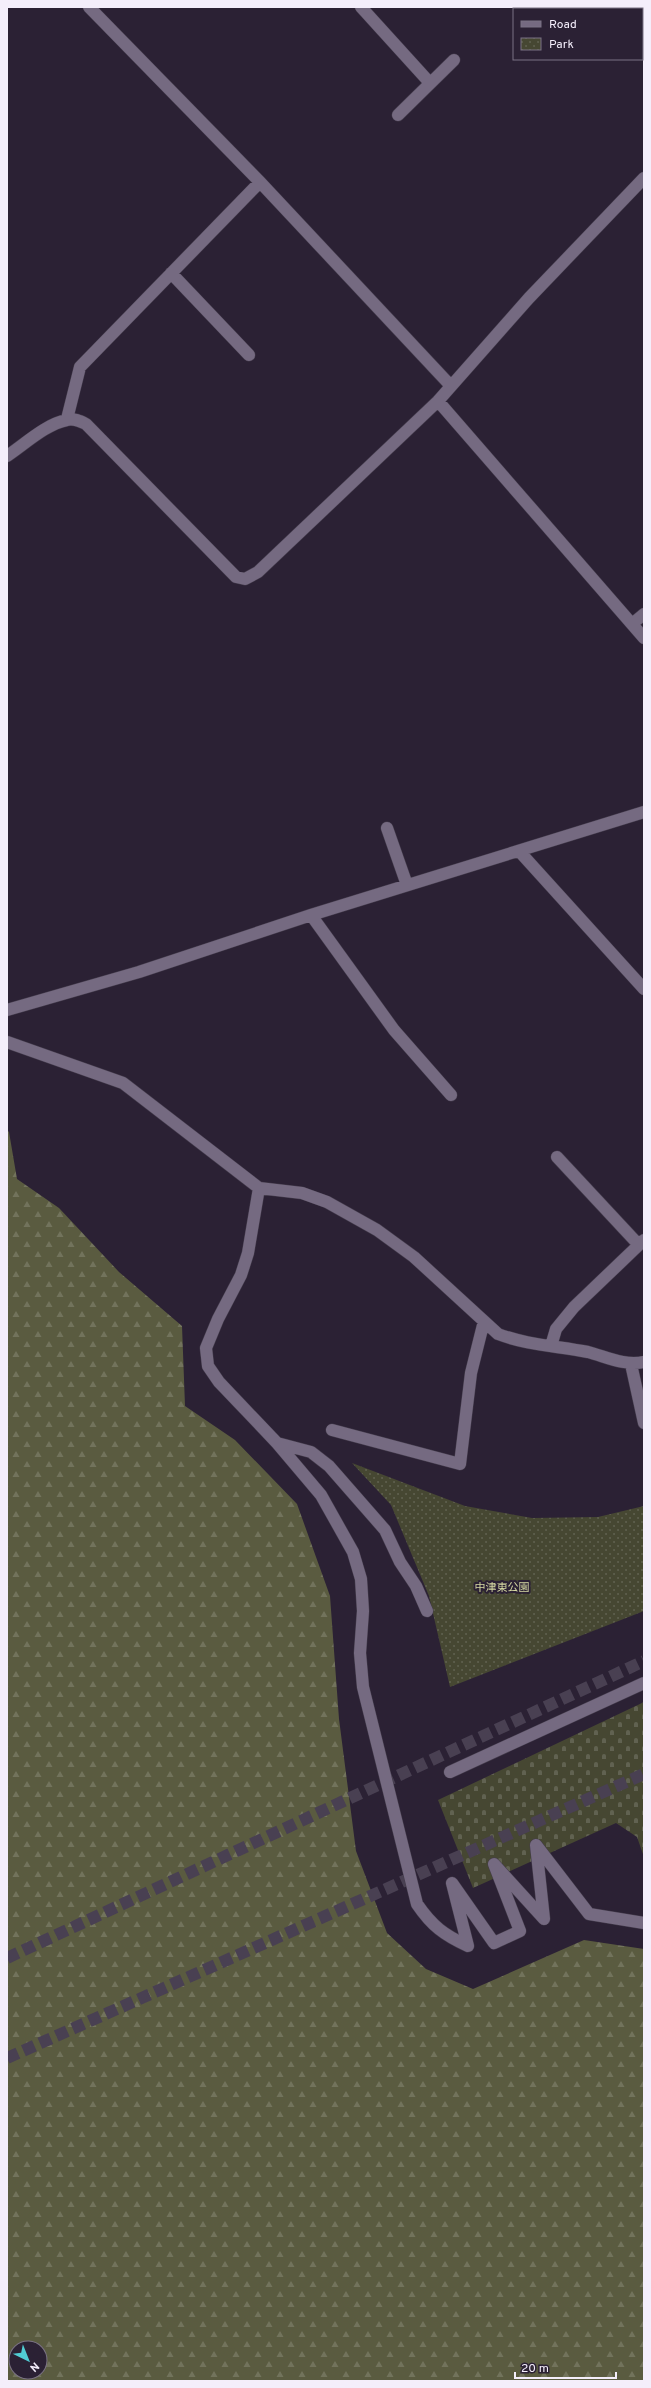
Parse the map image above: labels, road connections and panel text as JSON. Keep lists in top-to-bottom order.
{
  "parks": ["中津東公園"],
  "legend": ["Road", "Park"],
  "scale_bar": "20 m",
  "north": "bottom right"
}
